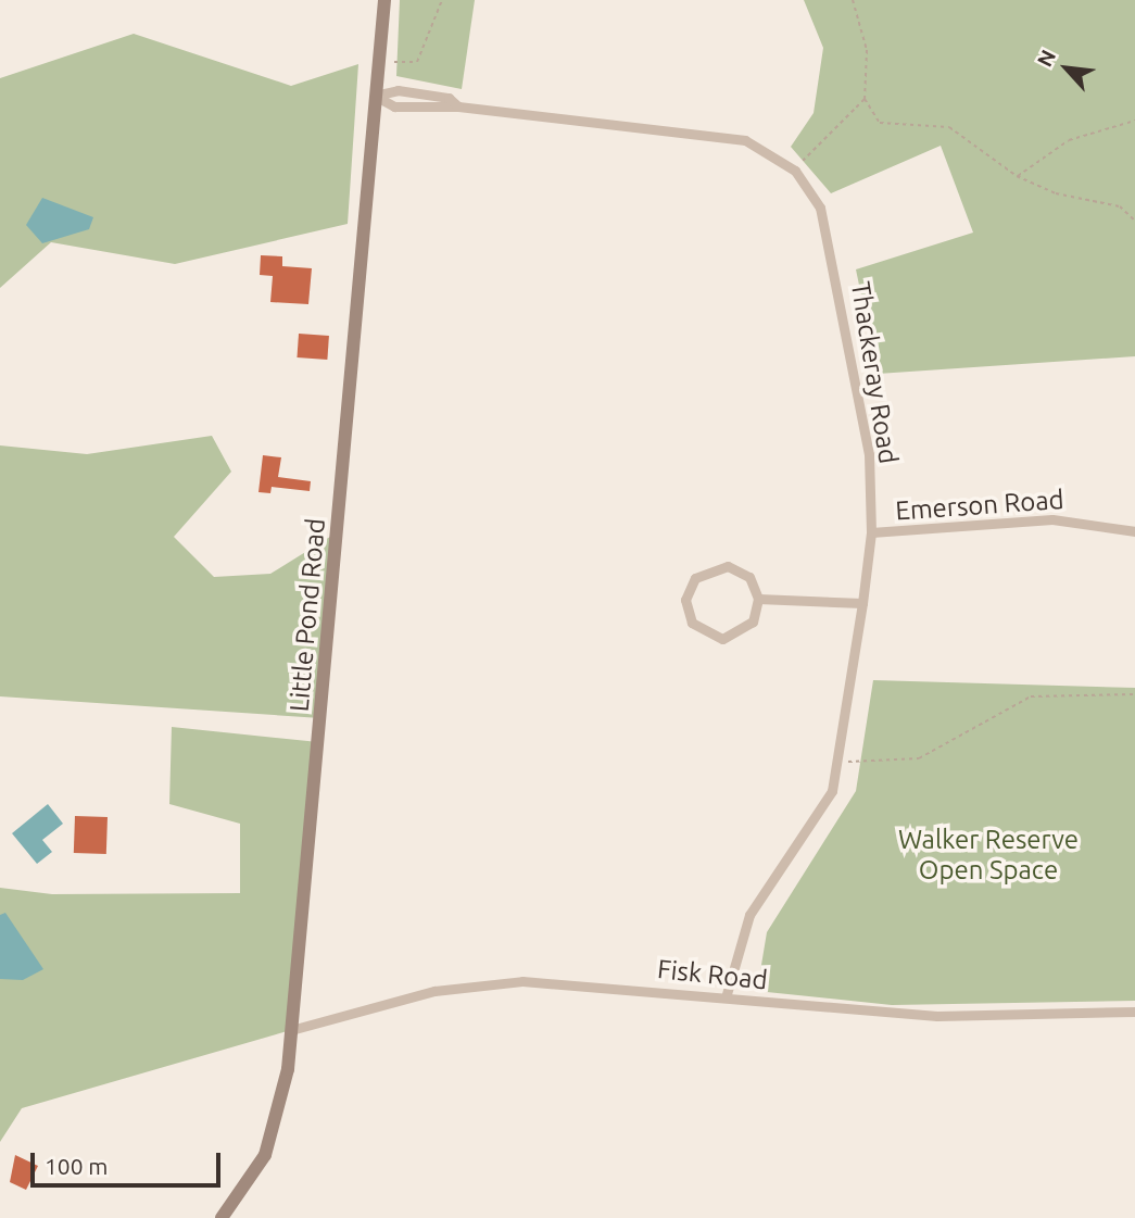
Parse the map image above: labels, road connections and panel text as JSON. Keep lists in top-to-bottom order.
{
  "streets": {
    "street": [
      "Thackeray Road",
      "Emerson Road",
      "Little Pond Road",
      "Fisk Road"
    ]
  },
  "crossings": [
    ["Thackeray Road", "Emerson Road"],
    ["Thackeray Road", "Little Pond Road"],
    ["Thackeray Road", "Fisk Road"],
    ["Little Pond Road", "Fisk Road"]
  ],
  "parks": ["Walker Reserve Open Space"],
  "scale_bar": "100 m",
  "north": "top left"
}
